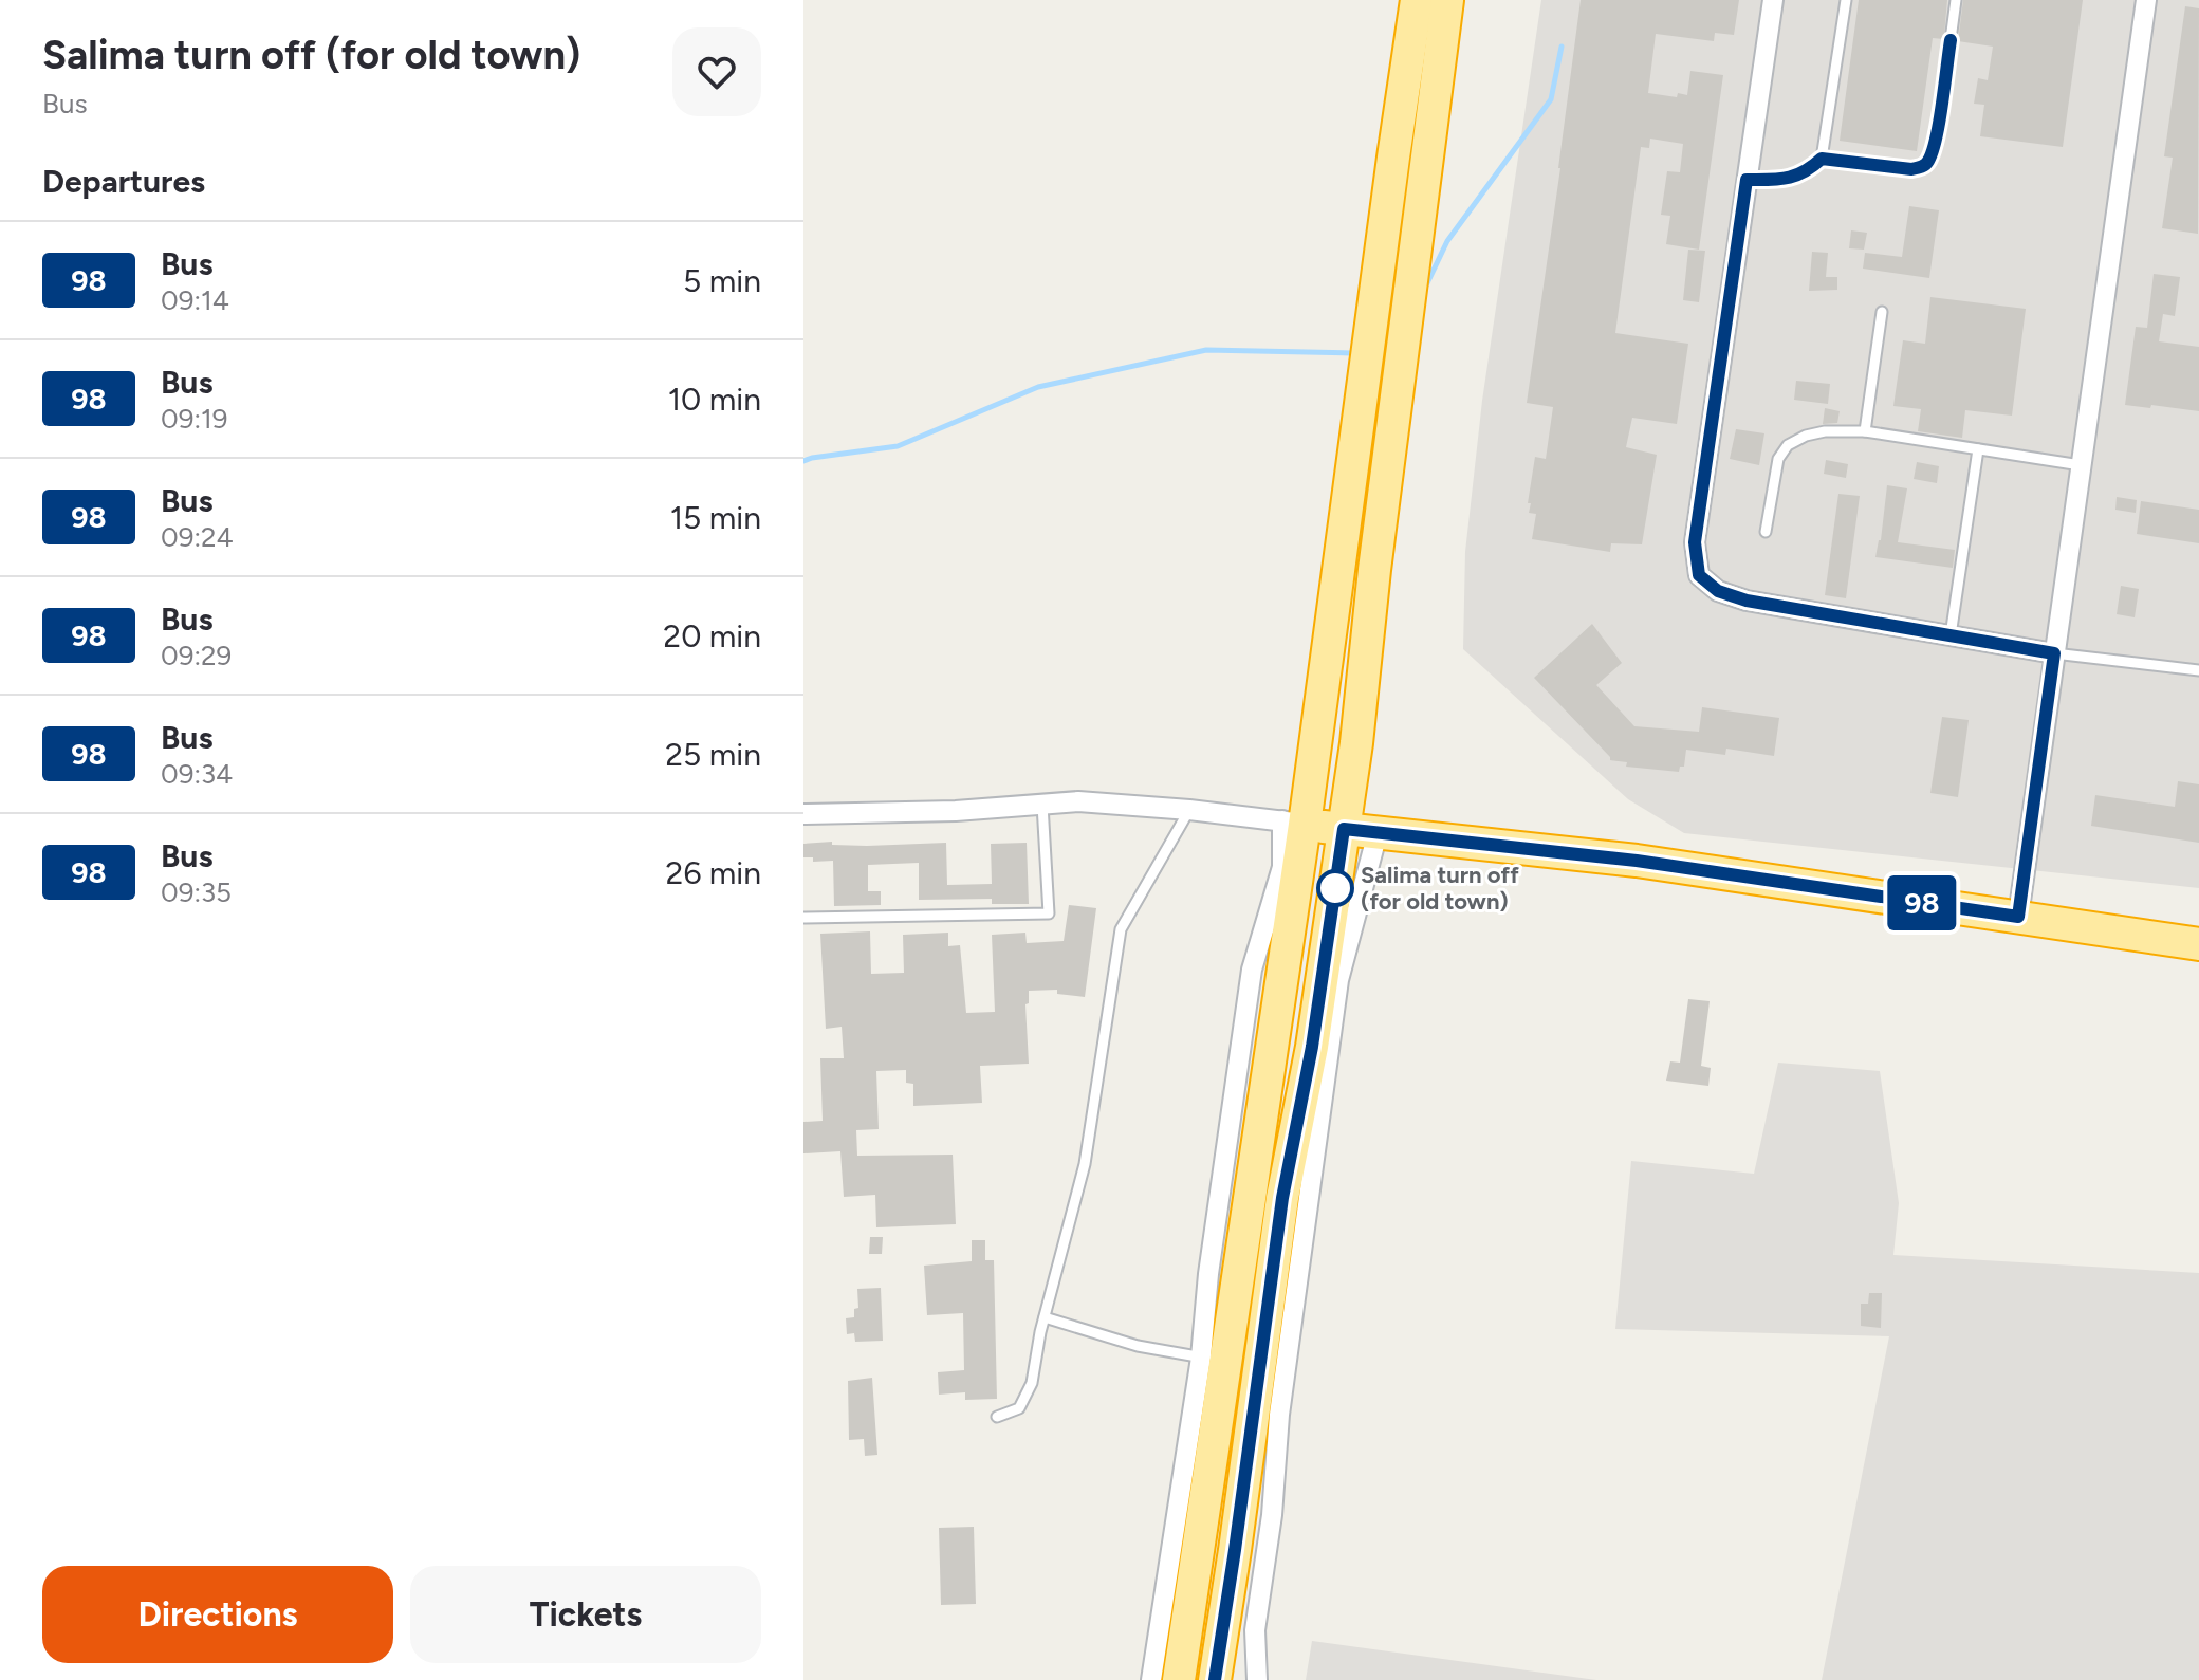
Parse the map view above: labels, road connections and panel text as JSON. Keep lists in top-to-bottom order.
{
  "places": ["Salima turn off (for old town)"],
  "lines": ["bus line 98"],
  "page": {
    "heading": [
      ["Salima turn off (for old town)", "Bus"],
      "Departures"
    ],
    "on_map": "98",
    "list": [
      {
        "mark": "98",
        "name": "Bus",
        "note": "09:14",
        "value": "5 min"
      },
      {
        "mark": "98",
        "name": "Bus",
        "note": "09:19",
        "value": "10 min"
      },
      {
        "mark": "98",
        "name": "Bus",
        "note": "09:24",
        "value": "15 min"
      },
      {
        "mark": "98",
        "name": "Bus",
        "note": "09:29",
        "value": "20 min"
      },
      {
        "mark": "98",
        "name": "Bus",
        "note": "09:34",
        "value": "25 min"
      },
      {
        "mark": "98",
        "name": "Bus",
        "note": "09:35",
        "value": "26 min"
      }
    ],
    "buttons": ["Directions", "Tickets"]
  }
}
